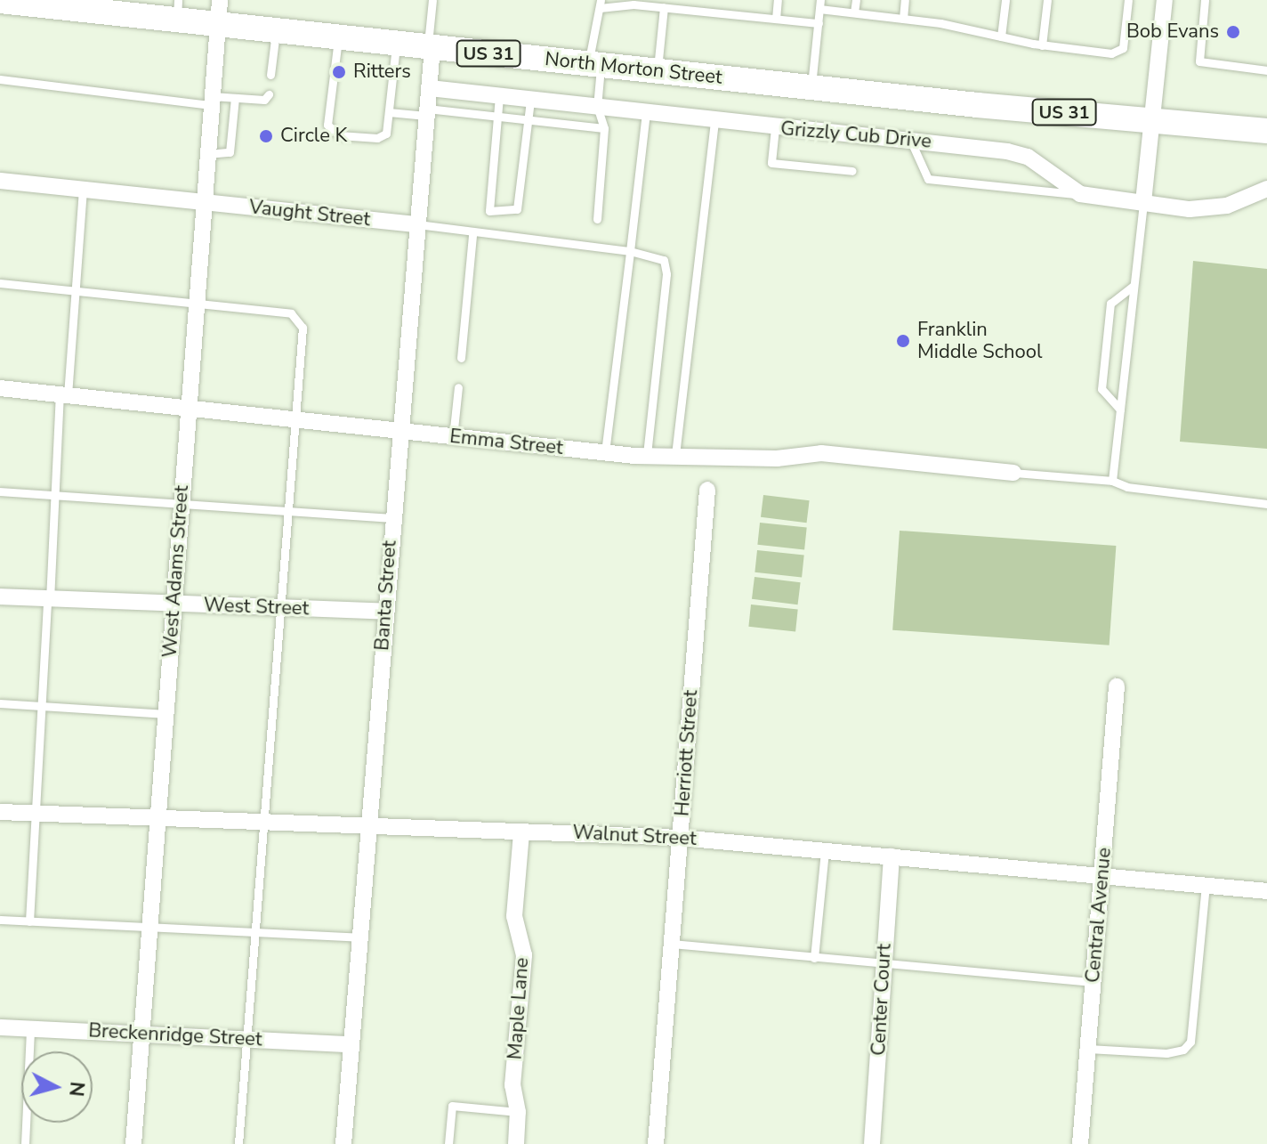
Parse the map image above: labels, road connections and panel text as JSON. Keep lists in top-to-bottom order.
{
  "streets": {
    "main road": ["US 31", "North Morton Street"],
    "street": [
      "Grizzly Cub Drive",
      "Vaught Street",
      "Emma Street",
      "West Adams Street",
      "Banta Street",
      "West Street",
      "Herriott Street",
      "Walnut Street",
      "Central Avenue",
      "Center Court",
      "Maple Lane",
      "Breckenridge Street"
    ]
  },
  "crossings": [
    ["North Morton Street", "West Adams Street"],
    ["North Morton Street", "Banta Street"],
    ["Grizzly Cub Drive", "Banta Street"],
    ["Vaught Street", "West Adams Street"],
    ["Vaught Street", "Banta Street"],
    ["Emma Street", "West Adams Street"],
    ["Emma Street", "Banta Street"],
    ["West Adams Street", "West Street"],
    ["West Adams Street", "Walnut Street"],
    ["West Adams Street", "Breckenridge Street"],
    ["Banta Street", "West Street"],
    ["Banta Street", "Walnut Street"],
    ["Banta Street", "Breckenridge Street"],
    ["Herriott Street", "Walnut Street"],
    ["Walnut Street", "Central Avenue"],
    ["Walnut Street", "Center Court"],
    ["Walnut Street", "Maple Lane"]
  ],
  "places": [
    "Bob Evans",
    "Ritters",
    "Circle K",
    "Franklin Middle School"
  ],
  "north": "right"
}
